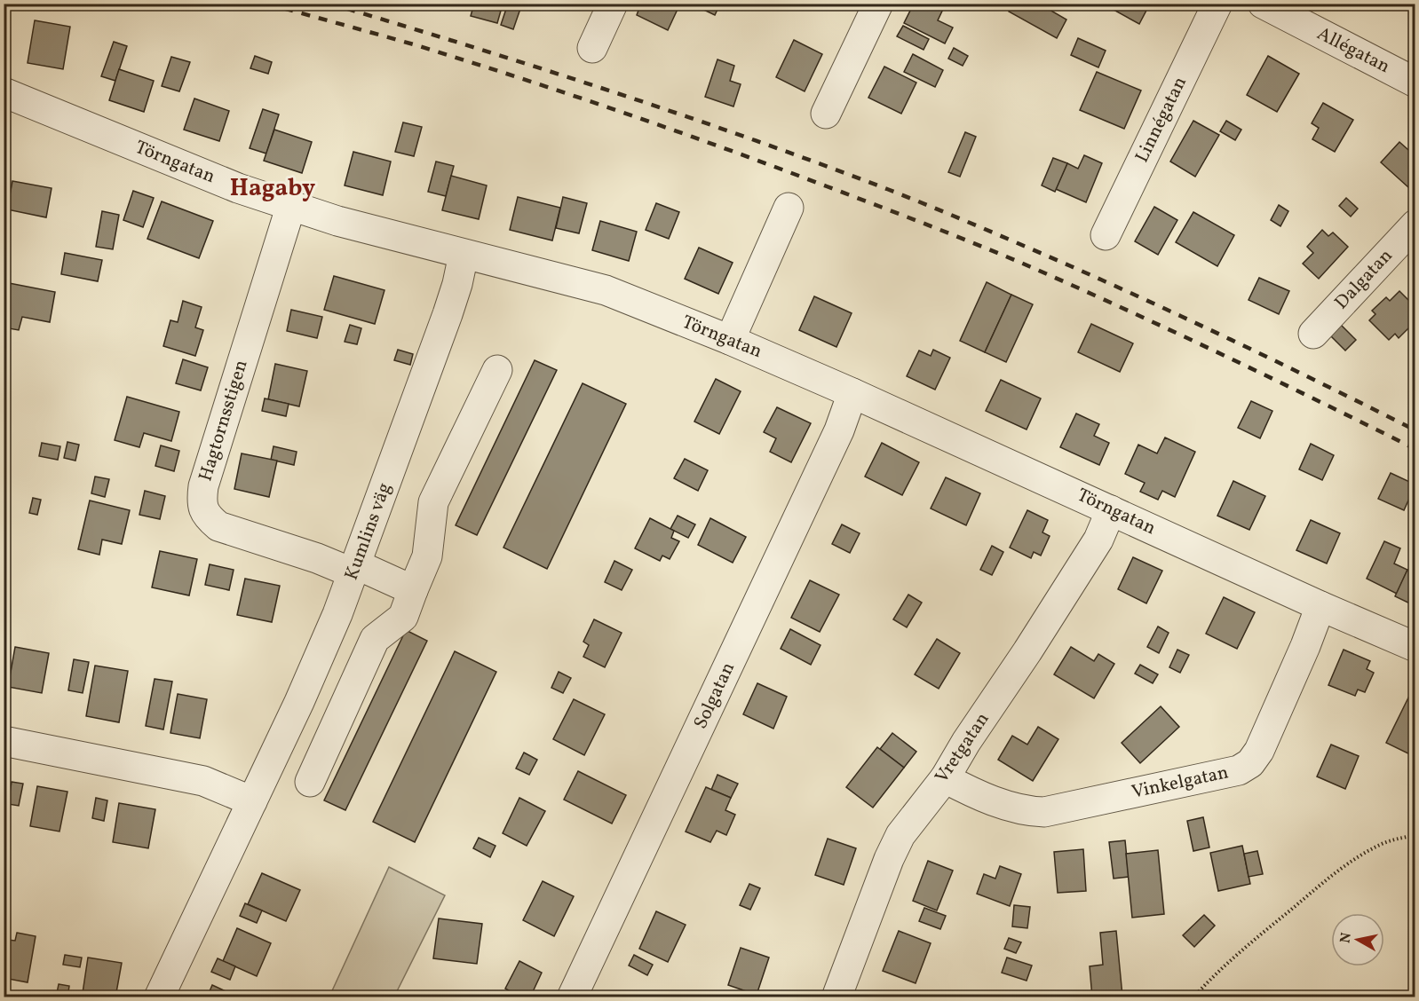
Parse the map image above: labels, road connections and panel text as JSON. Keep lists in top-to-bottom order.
{
  "streets": {
    "street": [
      "Allégatan",
      "Linnégatan",
      "Törngatan",
      "Dalgatan",
      "Hagtornsstigen",
      "Kumlins väg",
      "Solgatan",
      "Vretgatan",
      "Vinkelgatan"
    ]
  },
  "crossings": [
    ["Törngatan", "Hagtornsstigen"],
    ["Törngatan", "Kumlins väg"],
    ["Törngatan", "Solgatan"],
    ["Törngatan", "Vretgatan"],
    ["Törngatan", "Vinkelgatan"],
    ["Hagtornsstigen", "Kumlins väg"],
    ["Vretgatan", "Vinkelgatan"]
  ],
  "districts": ["Hagaby"],
  "north": "left"
}
